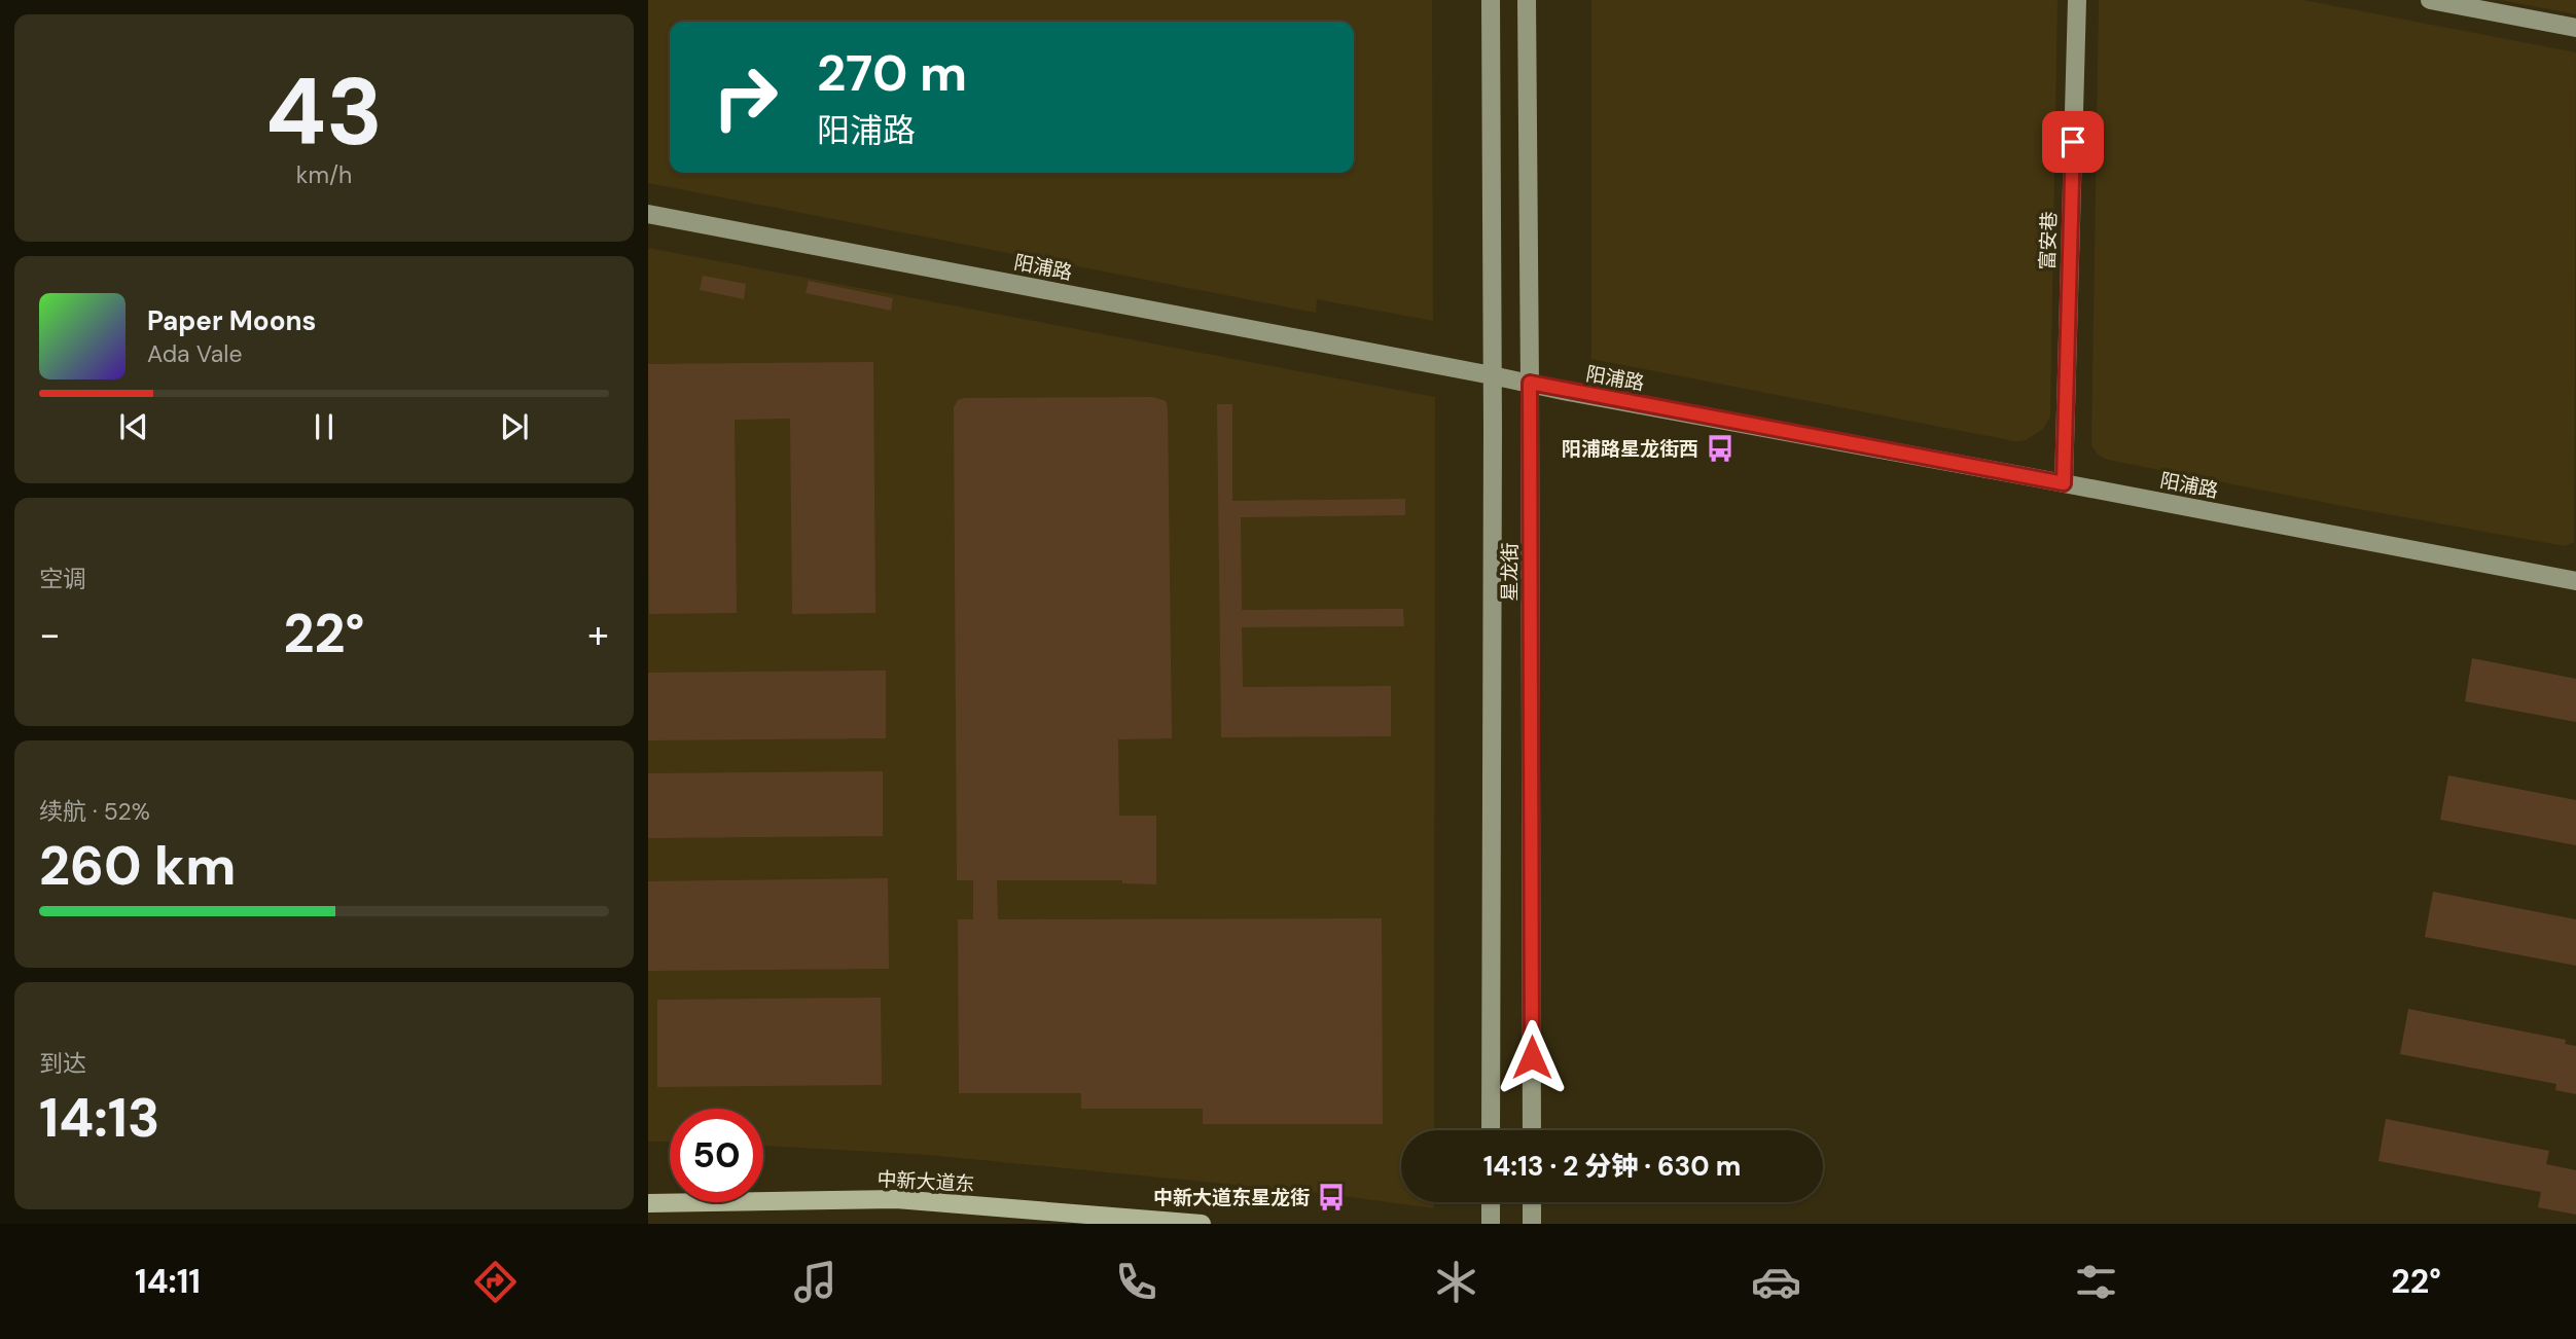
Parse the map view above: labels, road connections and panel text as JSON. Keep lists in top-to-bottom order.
{
  "streets": {
    "main road": ["中新大道东"],
    "street": ["富安巷", "阳浦路", "星龙街"]
  },
  "crossings": [
    ["富安巷", "阳浦路"],
    ["阳浦路", "星龙街"]
  ],
  "places": {
    "bus stop": ["阳浦路星龙街西", "中新大道东星龙街"]
  },
  "page": {
    "tile": [
      ["43", "km/h"],
      "空调",
      ["续航 · 52%", "260 km"],
      ["到达", "14:13"]
    ],
    "turn": ["270 m", "阳浦路"],
    "song": ["Paper Moons", "Ada Vale"],
    "heat": ["−", "22°", "+"],
    "limit": "50",
    "trip": "14:13 · 2 分钟 · 630 m",
    "tabs": ["14:11", "22°"]
  }
}
